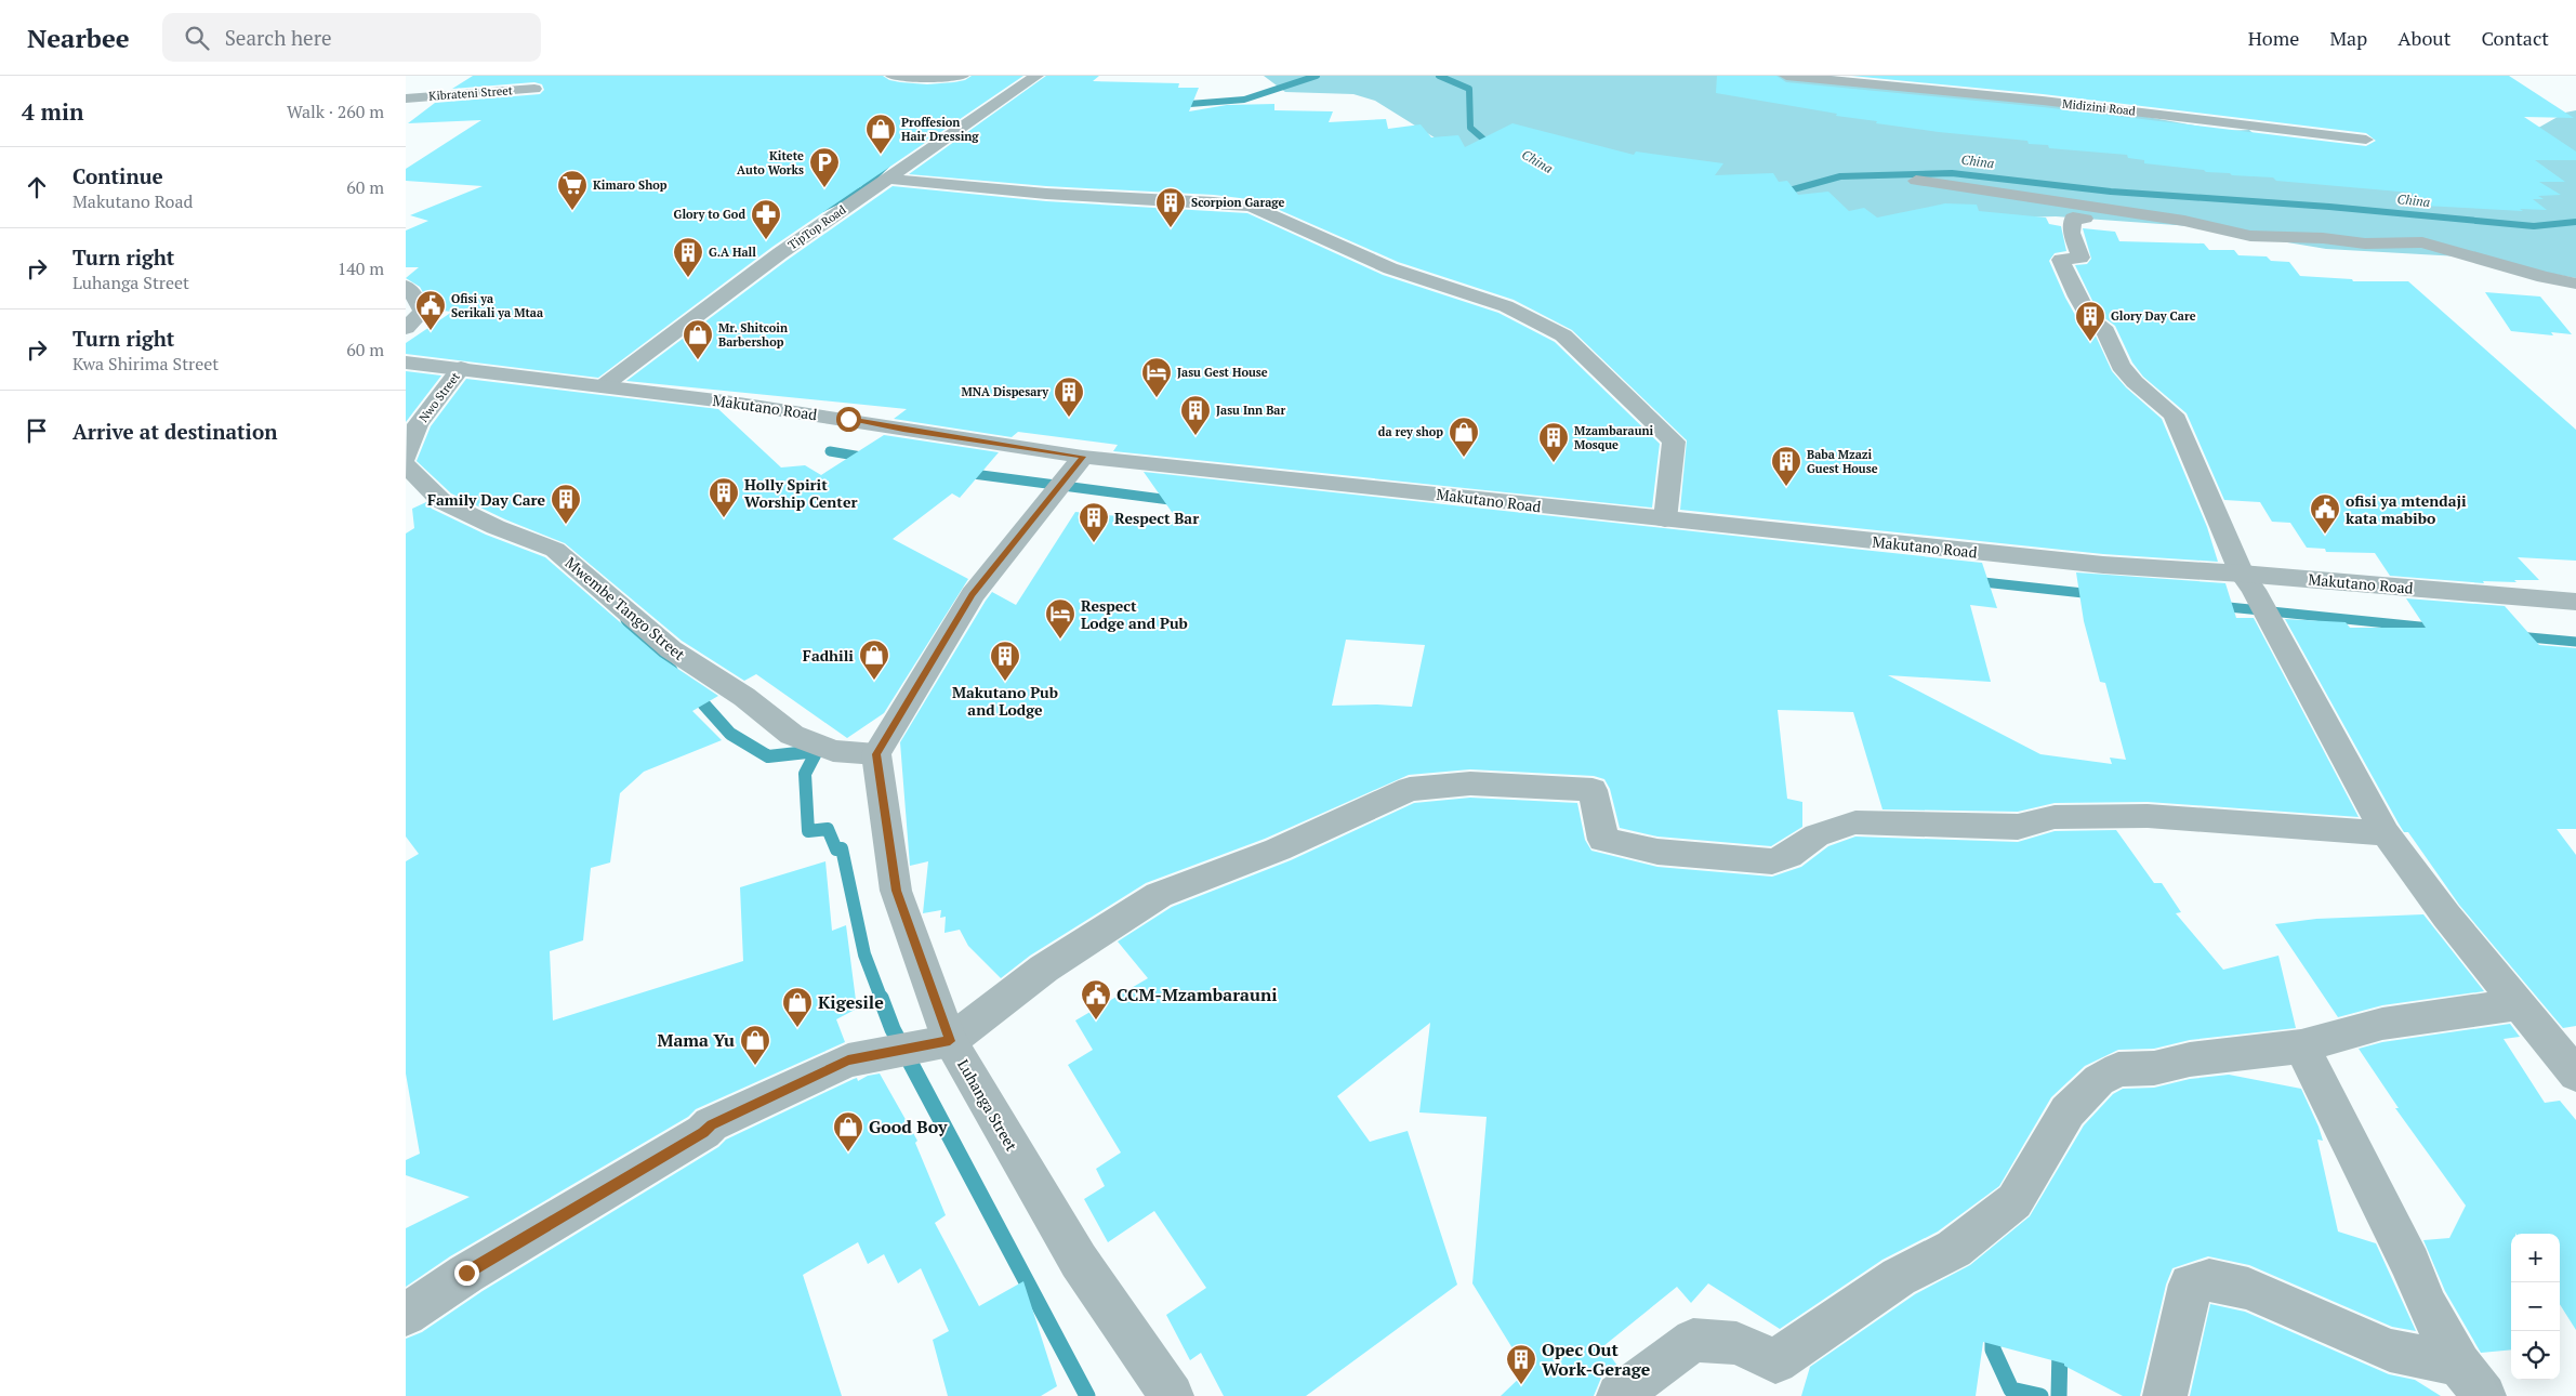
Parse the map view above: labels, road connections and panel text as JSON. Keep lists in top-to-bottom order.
{
  "streets": {
    "street": [
      "Kibrateni Street",
      "Midizini Road",
      "TipTop Road",
      "Nwo Street",
      "Makutano Road",
      "Mwembe Tango Street",
      "Luhanga Street"
    ]
  },
  "crossings": [
    ["TipTop Road", "Makutano Road"],
    ["Nwo Street", "Makutano Road"],
    ["Mwembe Tango Street", "Luhanga Street"]
  ],
  "water": ["China"],
  "places": {
    "shop": [
      "Proffesion Hair Dressing",
      "Mr. Shitcoin Barbershop",
      "da rey shop",
      "Fadhili",
      "Kigesile",
      "Mama Yu",
      "Good Boy"
    ],
    "parking": ["Kitete Auto Works"],
    "supermarket": ["Kimaro Shop"],
    "building": [
      "Scorpion Garage",
      "G.A Hall",
      "Glory Day Care",
      "MNA Dispesary",
      "Jasu Inn Bar",
      "Mzambarauni Mosque",
      "Baba Mzazi Guest House",
      "Holly Spirit Worship Center",
      "Family Day Care",
      "Respect Bar",
      "Makutano Pub and Lodge",
      "Opec Out Work-Gerage"
    ],
    "pharmacy": ["Glory to God"],
    "public building": ["Ofisi ya Serikali ya Mtaa", "ofisi ya mtendaji kata mabibo", "CCM-Mzambarauni"],
    "hotel": ["Jasu Gest House", "Respect Lodge and Pub"]
  },
  "page": {
    "header": "Nearbee",
    "search": "Search here",
    "nav": [
      "Home",
      "Map",
      "About",
      "Contact"
    ],
    "heading": ["4 min", "Walk · 260 m"],
    "list": [
      ["Continue", "Makutano Road", "60 m"],
      ["Turn right", "Luhanga Street", "140 m"],
      ["Turn right", "Kwa Shirima Street", "60 m"],
      "Arrive at destination"
    ],
    "map_buttons": ["+", "−"]
  }
}
